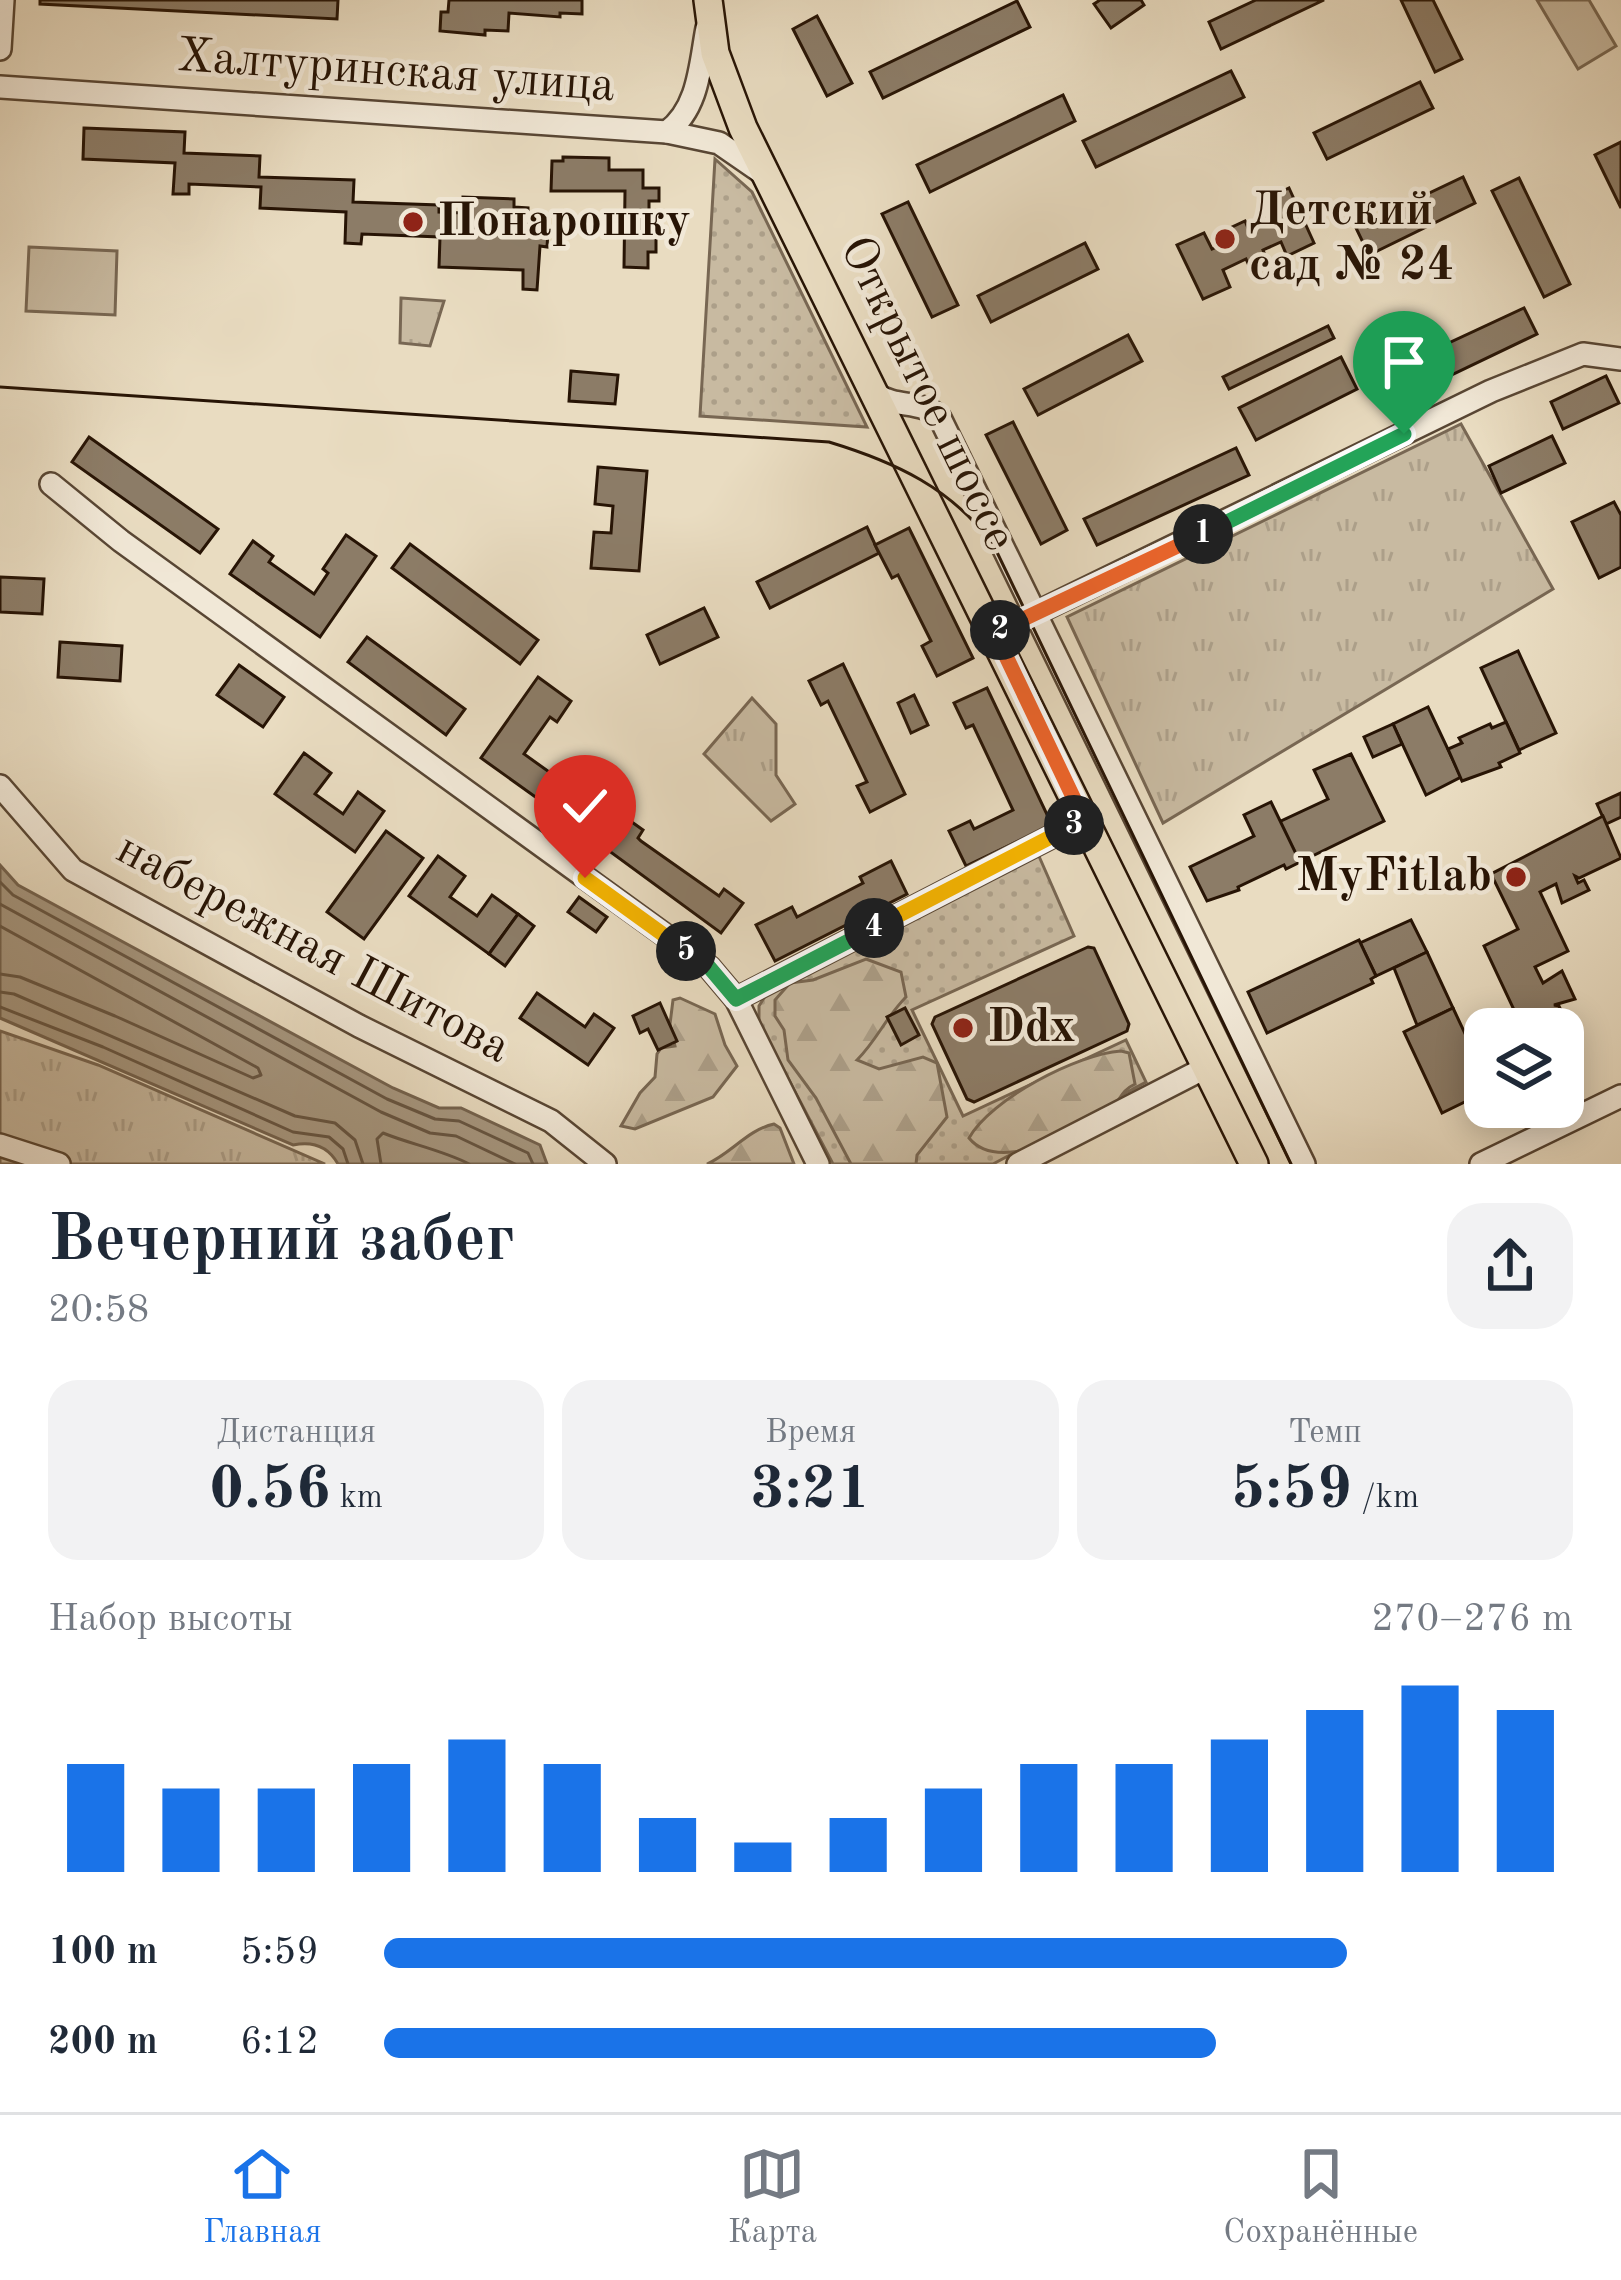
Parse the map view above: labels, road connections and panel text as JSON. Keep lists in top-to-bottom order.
{
  "streets": {
    "main road": ["Открытое шоссе"],
    "street": ["Халтуринская улица", "набережная Шитова"]
  },
  "crossings": [
    ["Халтуринская улица", "Открытое шоссе"]
  ],
  "places": [
    "Понарошку",
    "Детский сад № 24",
    "MyFitlab",
    "Ddx"
  ],
  "page": {
    "pins": [
      "1",
      "2",
      "3",
      "4",
      "5"
    ],
    "heading": ["Вечерний забег", "20:58"],
    "stats": [
      ["Дистанция", "0.56 km"],
      ["Время", "3:21"],
      ["Темп", "5:59 /km"]
    ],
    "chart": ["Набор высоты", "270–276 m"],
    "list": [
      {
        "name": "100 m",
        "note": "5:59"
      },
      {
        "name": "200 m",
        "note": "6:12"
      }
    ],
    "tabs": ["Главная", "Карта", "Сохранённые"]
  }
}
